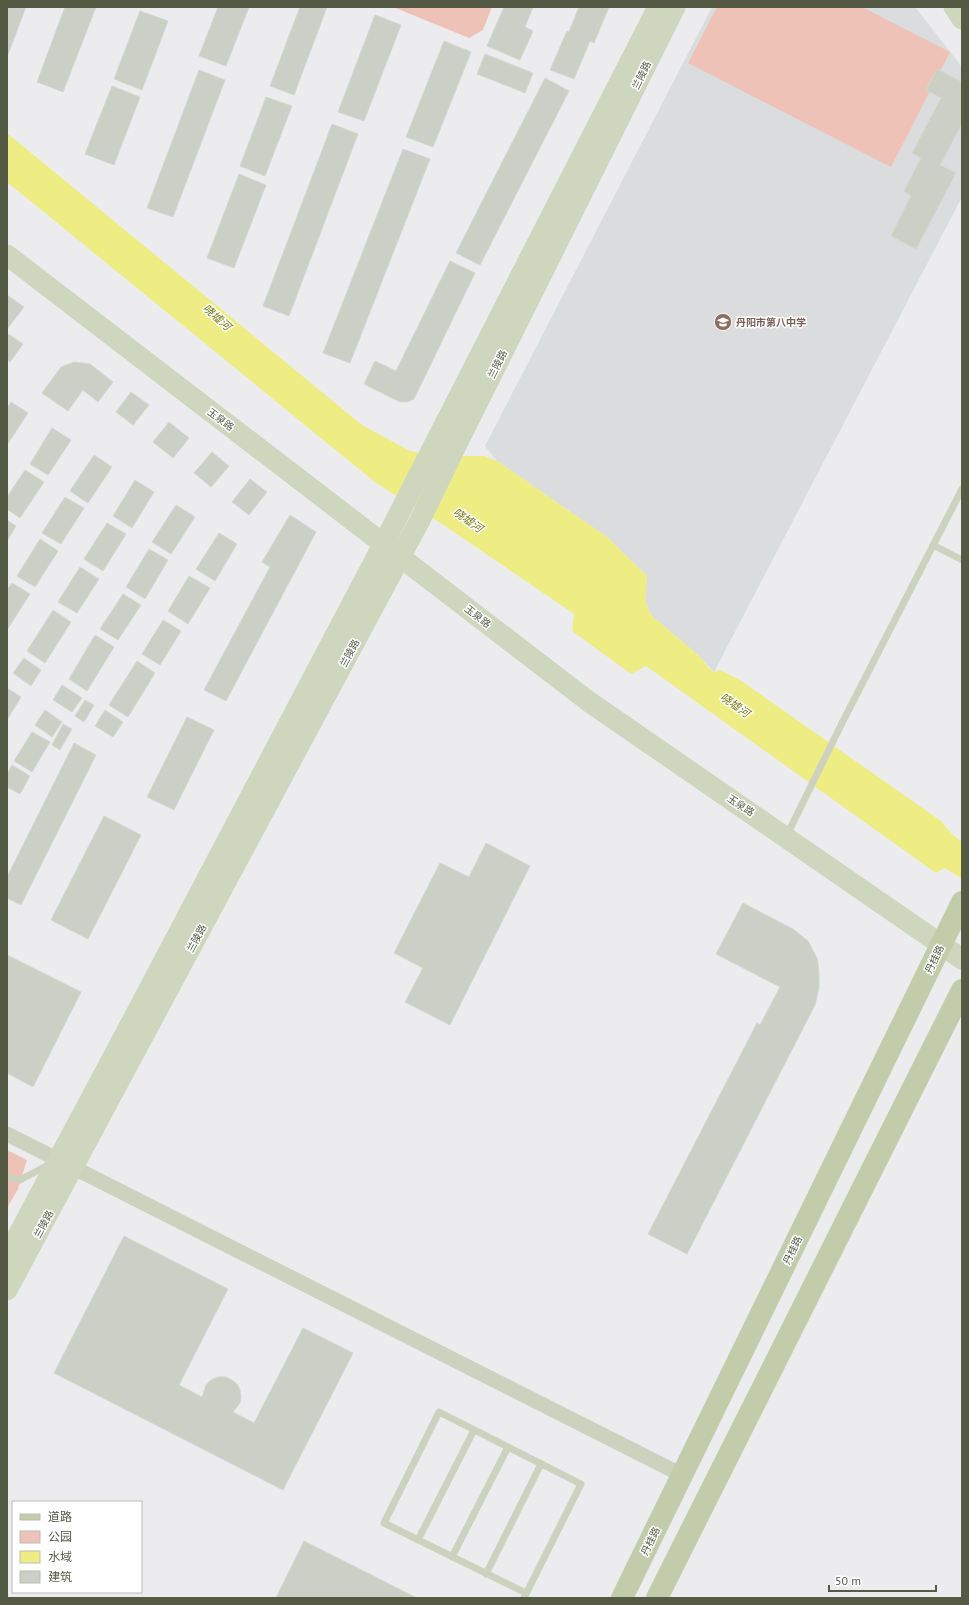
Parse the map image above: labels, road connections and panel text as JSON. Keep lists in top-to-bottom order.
{
  "streets": {
    "main road": ["丹桂路"],
    "street": ["兰陵路", "玉泉路"]
  },
  "crossings": [
    ["兰陵路", "玉泉路"],
    ["玉泉路", "丹桂路"]
  ],
  "water": ["哓墟河"],
  "places": {
    "school or university": ["丹阳市第八中学"]
  },
  "legend": [
    "道路",
    "公园",
    "水域",
    "建筑"
  ],
  "scale_bar": "50 m"
}
